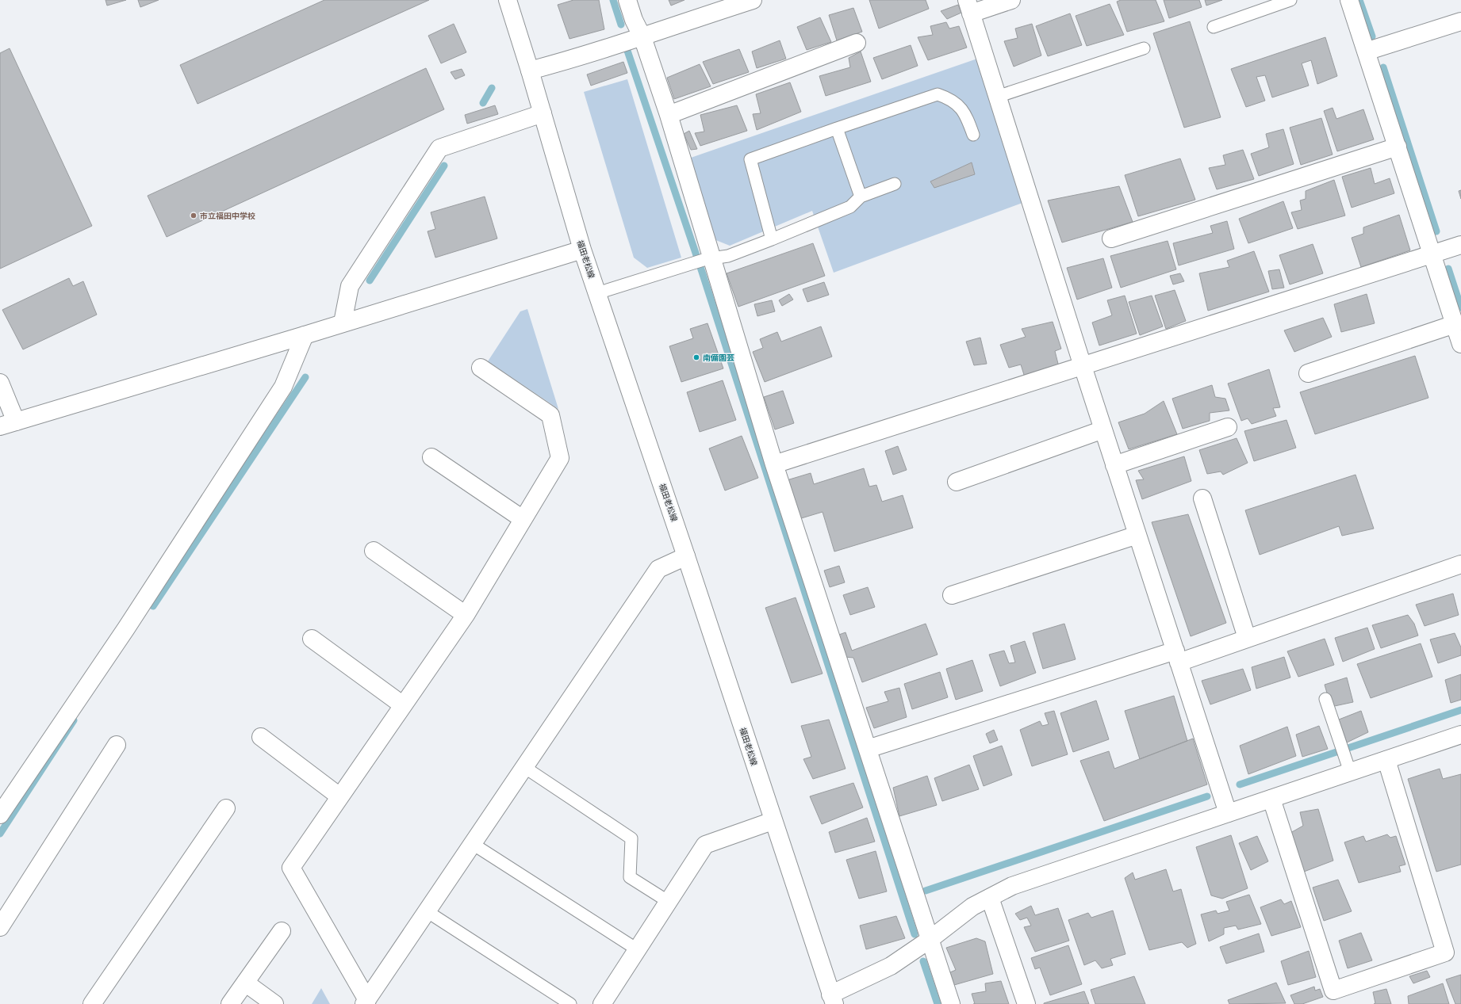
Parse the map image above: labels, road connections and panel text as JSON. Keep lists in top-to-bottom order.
{
  "streets": {
    "street": ["福田老松線"]
  },
  "places": ["市立福田中学校", "南備園芸"]
}
